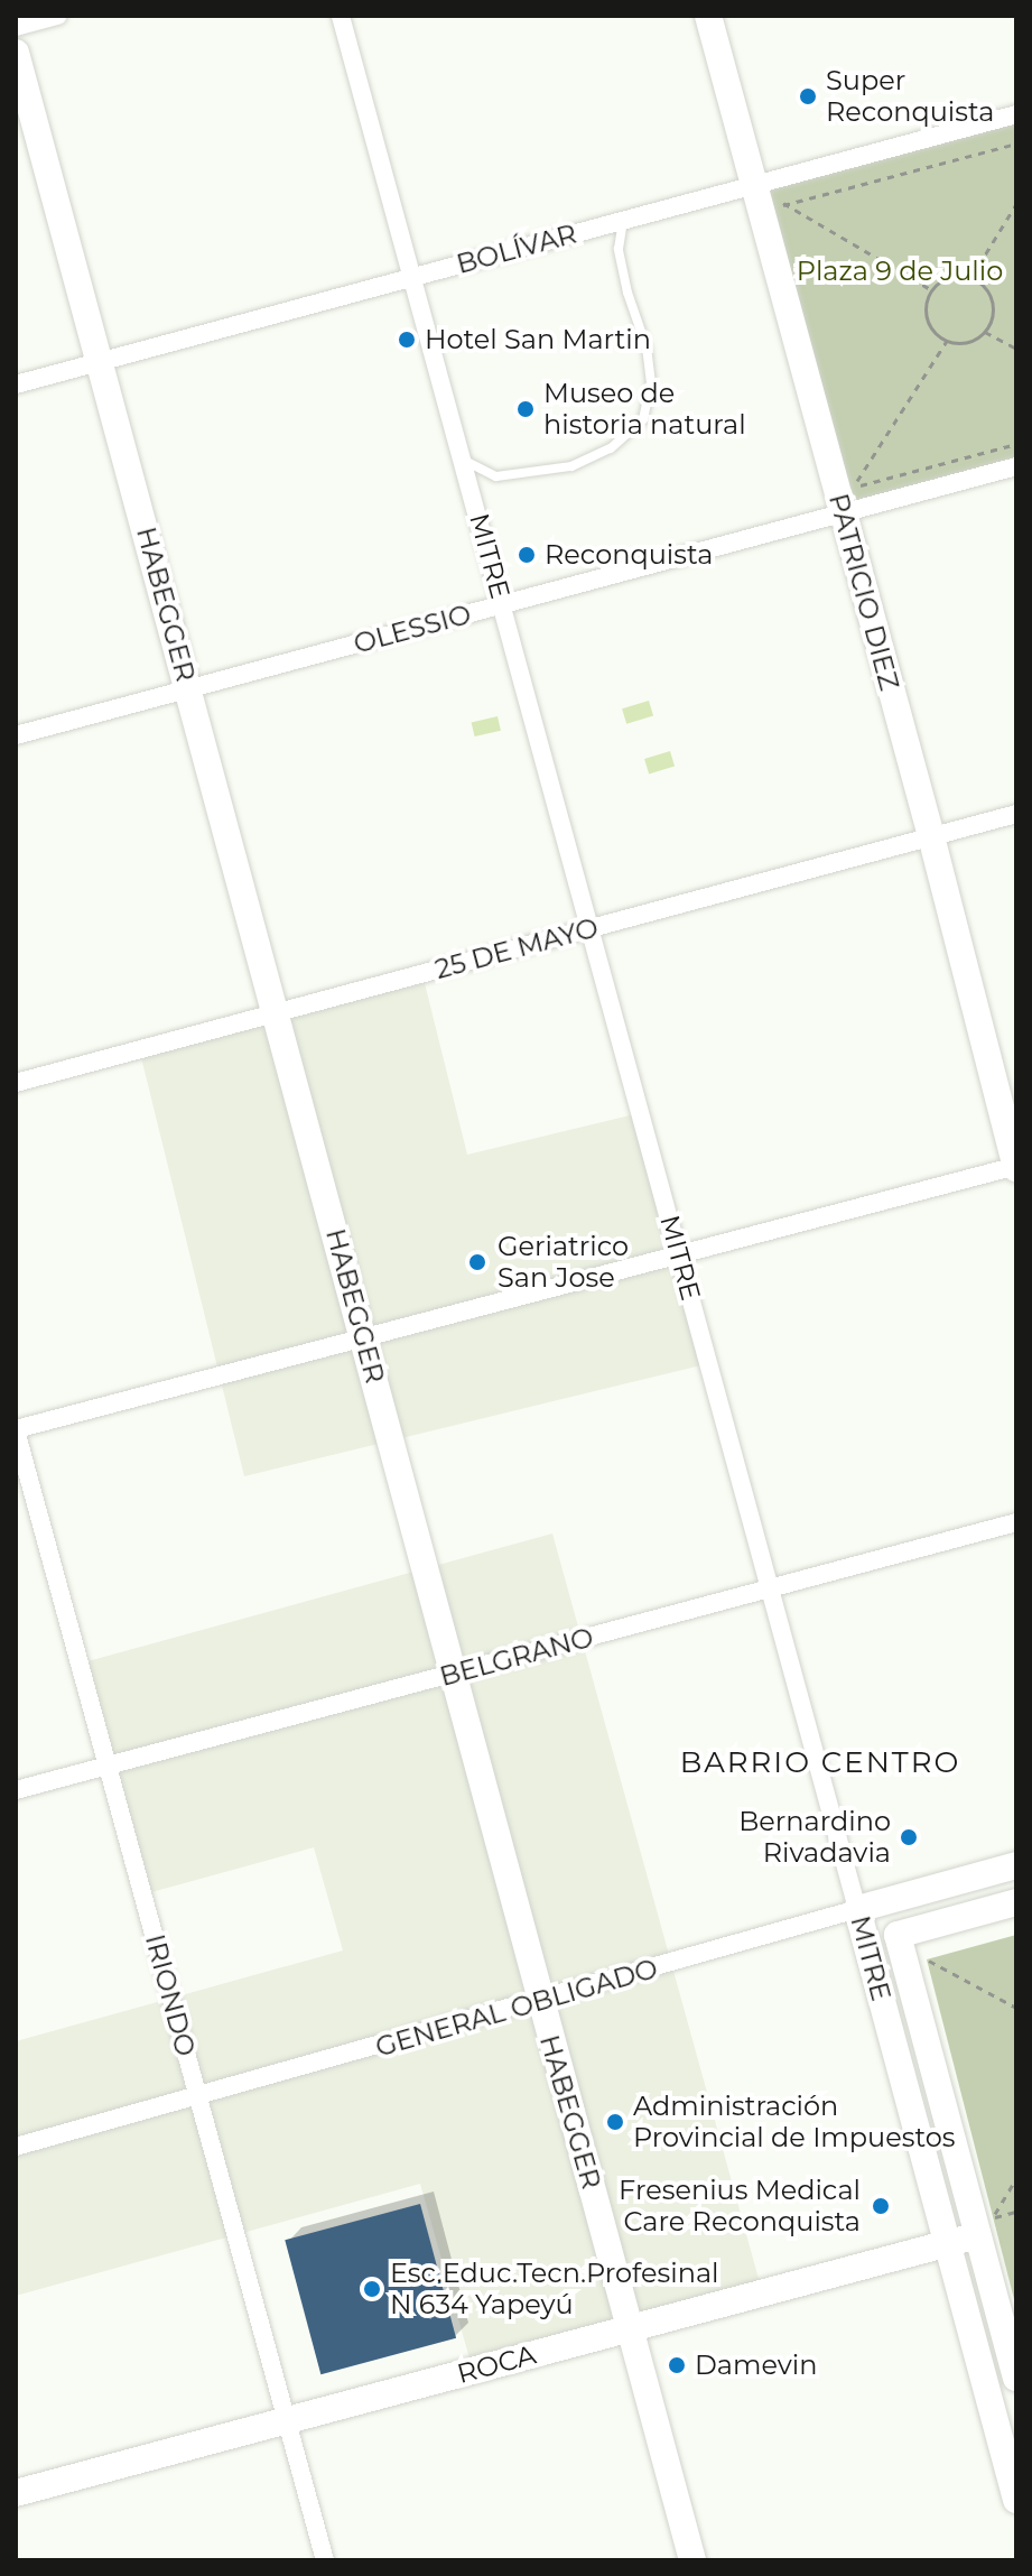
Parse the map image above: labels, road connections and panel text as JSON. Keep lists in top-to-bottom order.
{
  "streets": {
    "street": [
      "BOLÍVAR",
      "MITRE",
      "PATRICIO DIEZ",
      "HABEGGER",
      "OLESSIO",
      "25 DE MAYO",
      "BELGRANO",
      "IRIONDO",
      "GENERAL OBLIGADO",
      "ROCA"
    ]
  },
  "crossings": [
    ["BOLÍVAR", "MITRE"],
    ["BOLÍVAR", "PATRICIO DIEZ"],
    ["BOLÍVAR", "HABEGGER"],
    ["MITRE", "OLESSIO"],
    ["MITRE", "25 DE MAYO"],
    ["MITRE", "BELGRANO"],
    ["MITRE", "GENERAL OBLIGADO"],
    ["MITRE", "ROCA"],
    ["PATRICIO DIEZ", "OLESSIO"],
    ["PATRICIO DIEZ", "25 DE MAYO"],
    ["HABEGGER", "OLESSIO"],
    ["HABEGGER", "25 DE MAYO"],
    ["HABEGGER", "BELGRANO"],
    ["HABEGGER", "GENERAL OBLIGADO"],
    ["HABEGGER", "ROCA"],
    ["BELGRANO", "IRIONDO"],
    ["IRIONDO", "GENERAL OBLIGADO"],
    ["IRIONDO", "ROCA"]
  ],
  "districts": ["BARRIO CENTRO"],
  "parks": ["Plaza 9 de Julio"],
  "places": [
    "Super Reconquista",
    "Hotel San Martin",
    "Museo de historia natural",
    "Reconquista",
    "Geriatrico San Jose",
    "Bernardino Rivadavia",
    "Administración Provincial de Impuestos",
    "Fresenius Medical Care Reconquista",
    "Esc.Educ.Tecn.Profesinal N 634 Yapeyú",
    "Damevin"
  ]
}
